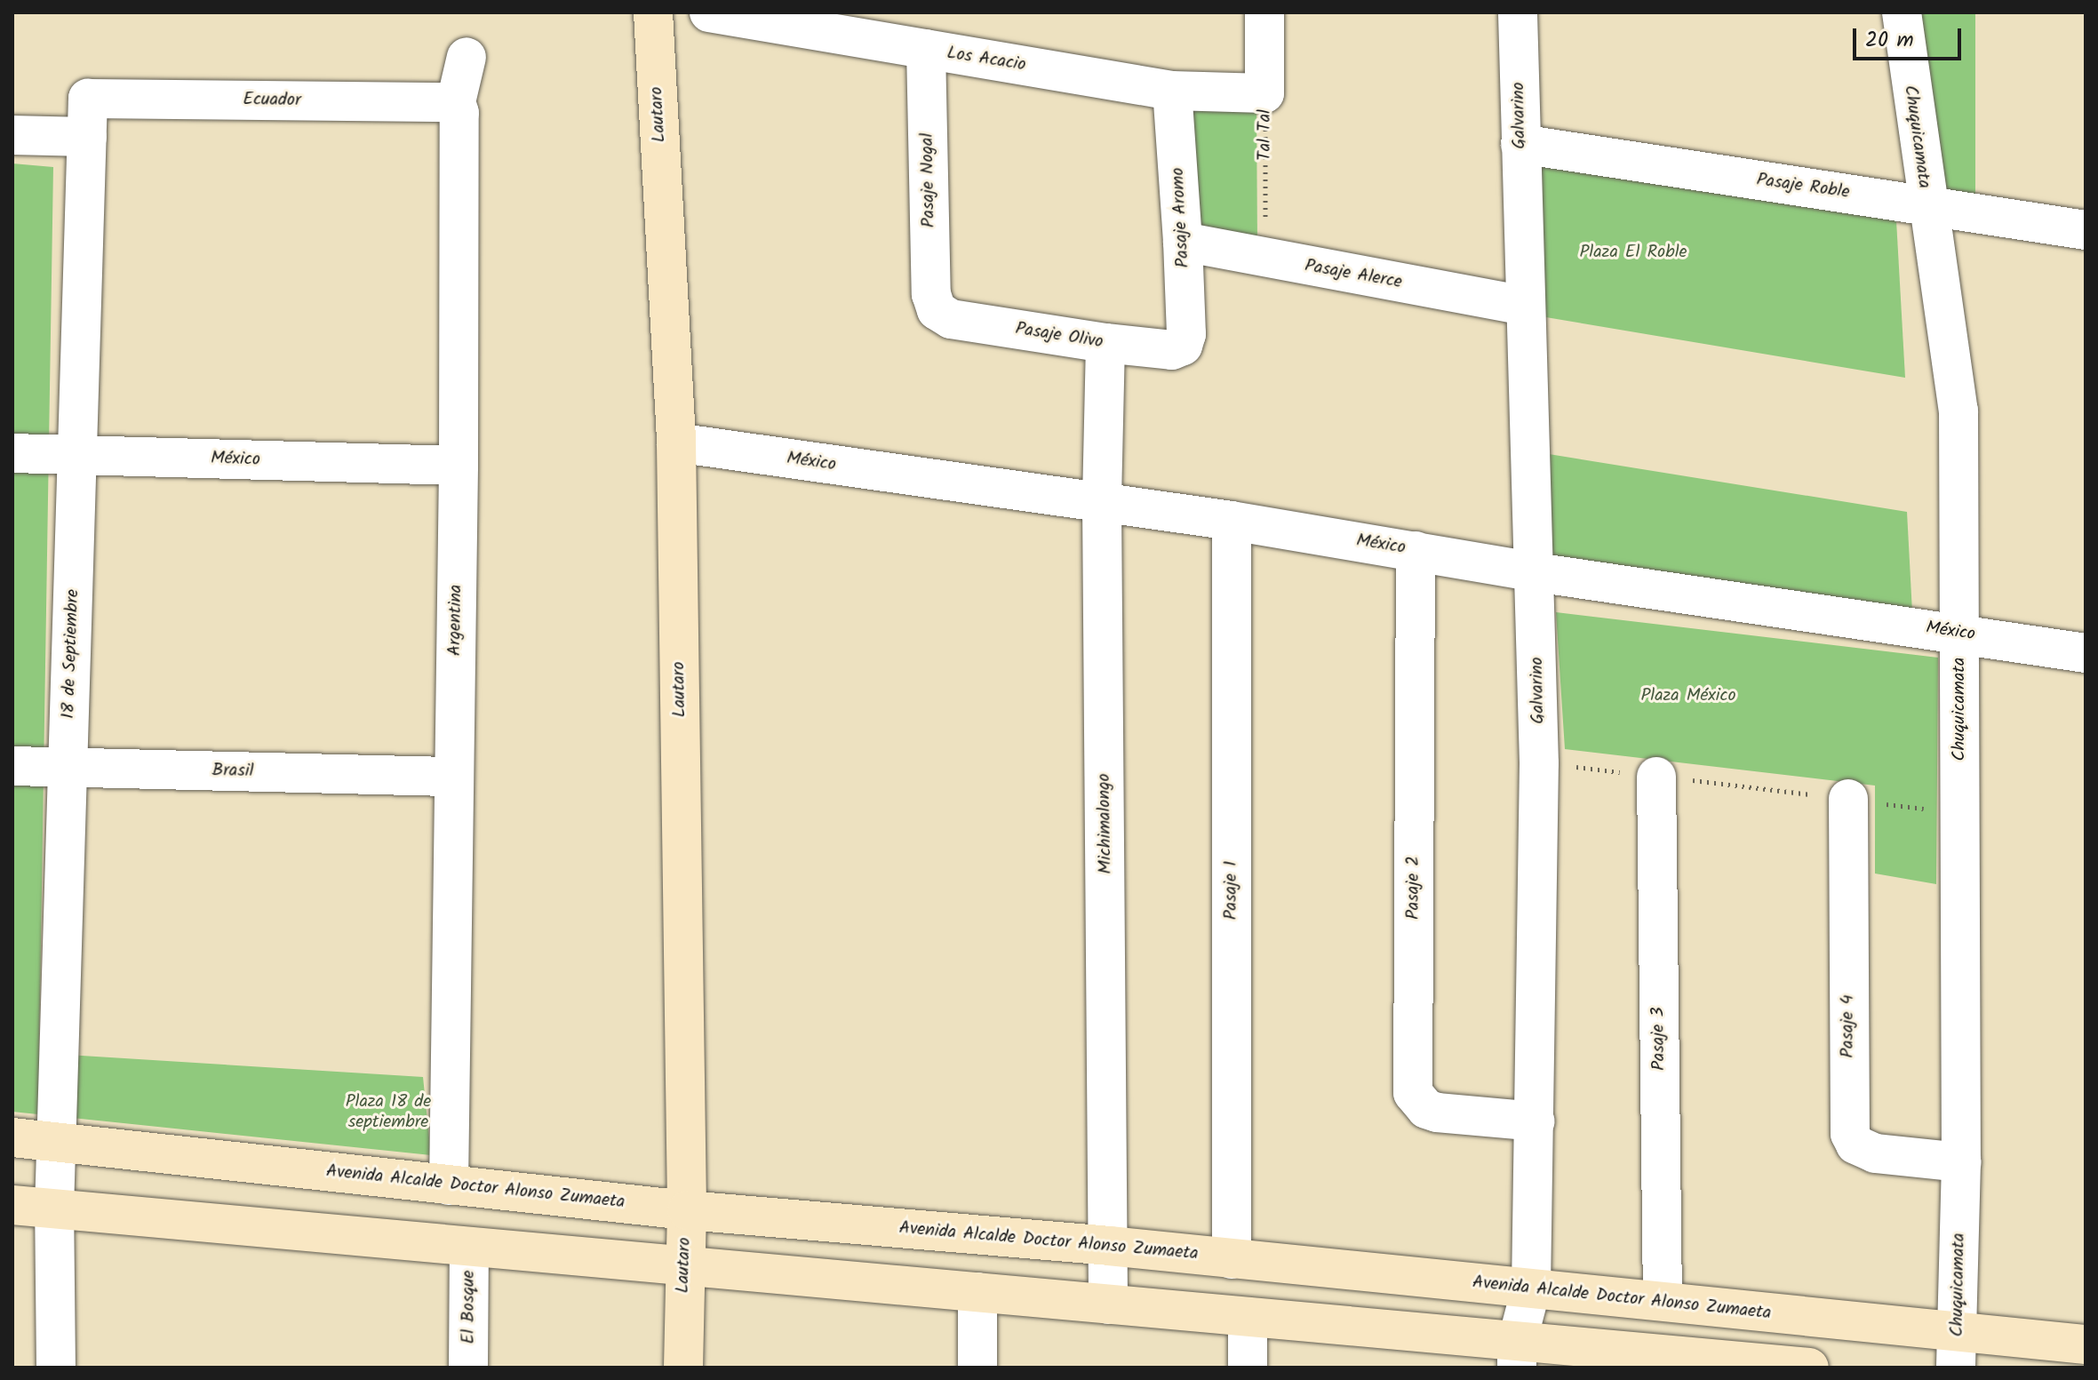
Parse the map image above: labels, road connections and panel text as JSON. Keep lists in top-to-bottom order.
{
  "streets": {
    "street": [
      "Los Acacio",
      "Ecuador",
      "Lautaro",
      "Galvarino",
      "Tal Tal",
      "Chuquicamata",
      "Pasaje Nogal",
      "Pasaje Roble",
      "Pasaje Aromo",
      "Pasaje Alerce",
      "Pasaje Olivo",
      "México",
      "Argentina",
      "18 de Septiembre",
      "Brasil",
      "Michimalongo",
      "Pasaje 2",
      "Pasaje 1",
      "Pasaje 4",
      "Pasaje 3",
      "Avenida Alcalde Doctor Alonso Zumaeta",
      "El Bosque"
    ]
  },
  "crossings": [
    ["Los Acacio", "Tal Tal"],
    ["Los Acacio", "Pasaje Nogal"],
    ["Los Acacio", "Pasaje Aromo"],
    ["Ecuador", "Argentina"],
    ["Ecuador", "18 de Septiembre"],
    ["Lautaro", "México"],
    ["Lautaro", "Avenida Alcalde Doctor Alonso Zumaeta"],
    ["Galvarino", "Pasaje Roble"],
    ["Galvarino", "Pasaje Alerce"],
    ["Galvarino", "México"],
    ["Galvarino", "Pasaje 2"],
    ["Galvarino", "Avenida Alcalde Doctor Alonso Zumaeta"],
    ["Tal Tal", "Pasaje Alerce"],
    ["Chuquicamata", "Pasaje Roble"],
    ["Chuquicamata", "México"],
    ["Chuquicamata", "Pasaje 4"],
    ["Chuquicamata", "Avenida Alcalde Doctor Alonso Zumaeta"],
    ["Pasaje Nogal", "Pasaje Olivo"],
    ["Pasaje Aromo", "Pasaje Alerce"],
    ["Pasaje Aromo", "Pasaje Olivo"],
    ["Pasaje Olivo", "Michimalongo"],
    ["México", "Argentina"],
    ["México", "18 de Septiembre"],
    ["México", "Michimalongo"],
    ["México", "Pasaje 2"],
    ["México", "Pasaje 1"],
    ["Argentina", "Brasil"],
    ["Argentina", "Avenida Alcalde Doctor Alonso Zumaeta"],
    ["18 de Septiembre", "Brasil"],
    ["18 de Septiembre", "Avenida Alcalde Doctor Alonso Zumaeta"],
    ["Michimalongo", "Avenida Alcalde Doctor Alonso Zumaeta"],
    ["Pasaje 1", "Avenida Alcalde Doctor Alonso Zumaeta"],
    ["Pasaje 3", "Avenida Alcalde Doctor Alonso Zumaeta"]
  ],
  "parks": ["Plaza El Roble", "Plaza México", "Plaza 18 de septiembre"],
  "scale_bar": "20 m"
}
